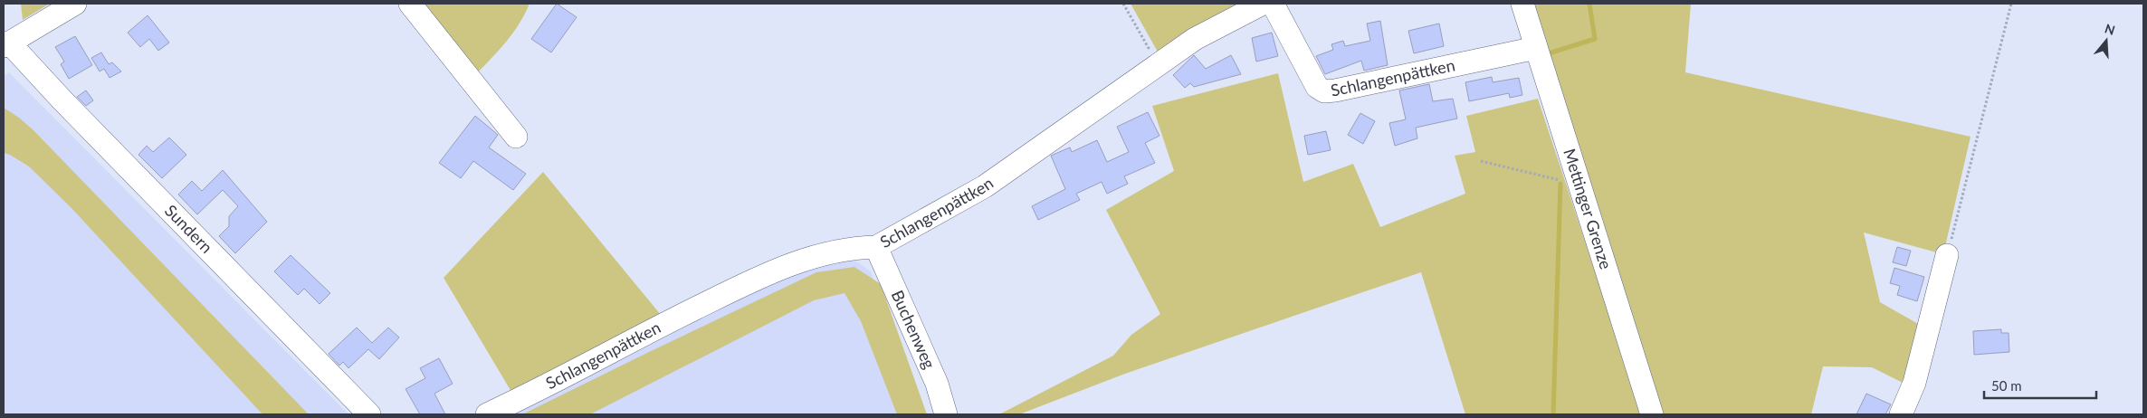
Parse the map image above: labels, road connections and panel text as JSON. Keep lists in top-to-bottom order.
{
  "streets": {
    "street": [
      "Schlangenpättken",
      "Mettinger Grenze",
      "Sundern",
      "Buchenweg"
    ]
  },
  "crossings": [
    ["Schlangenpättken", "Mettinger Grenze"],
    ["Schlangenpättken", "Buchenweg"]
  ],
  "scale_bar": "50 m",
  "north": "top"
}
